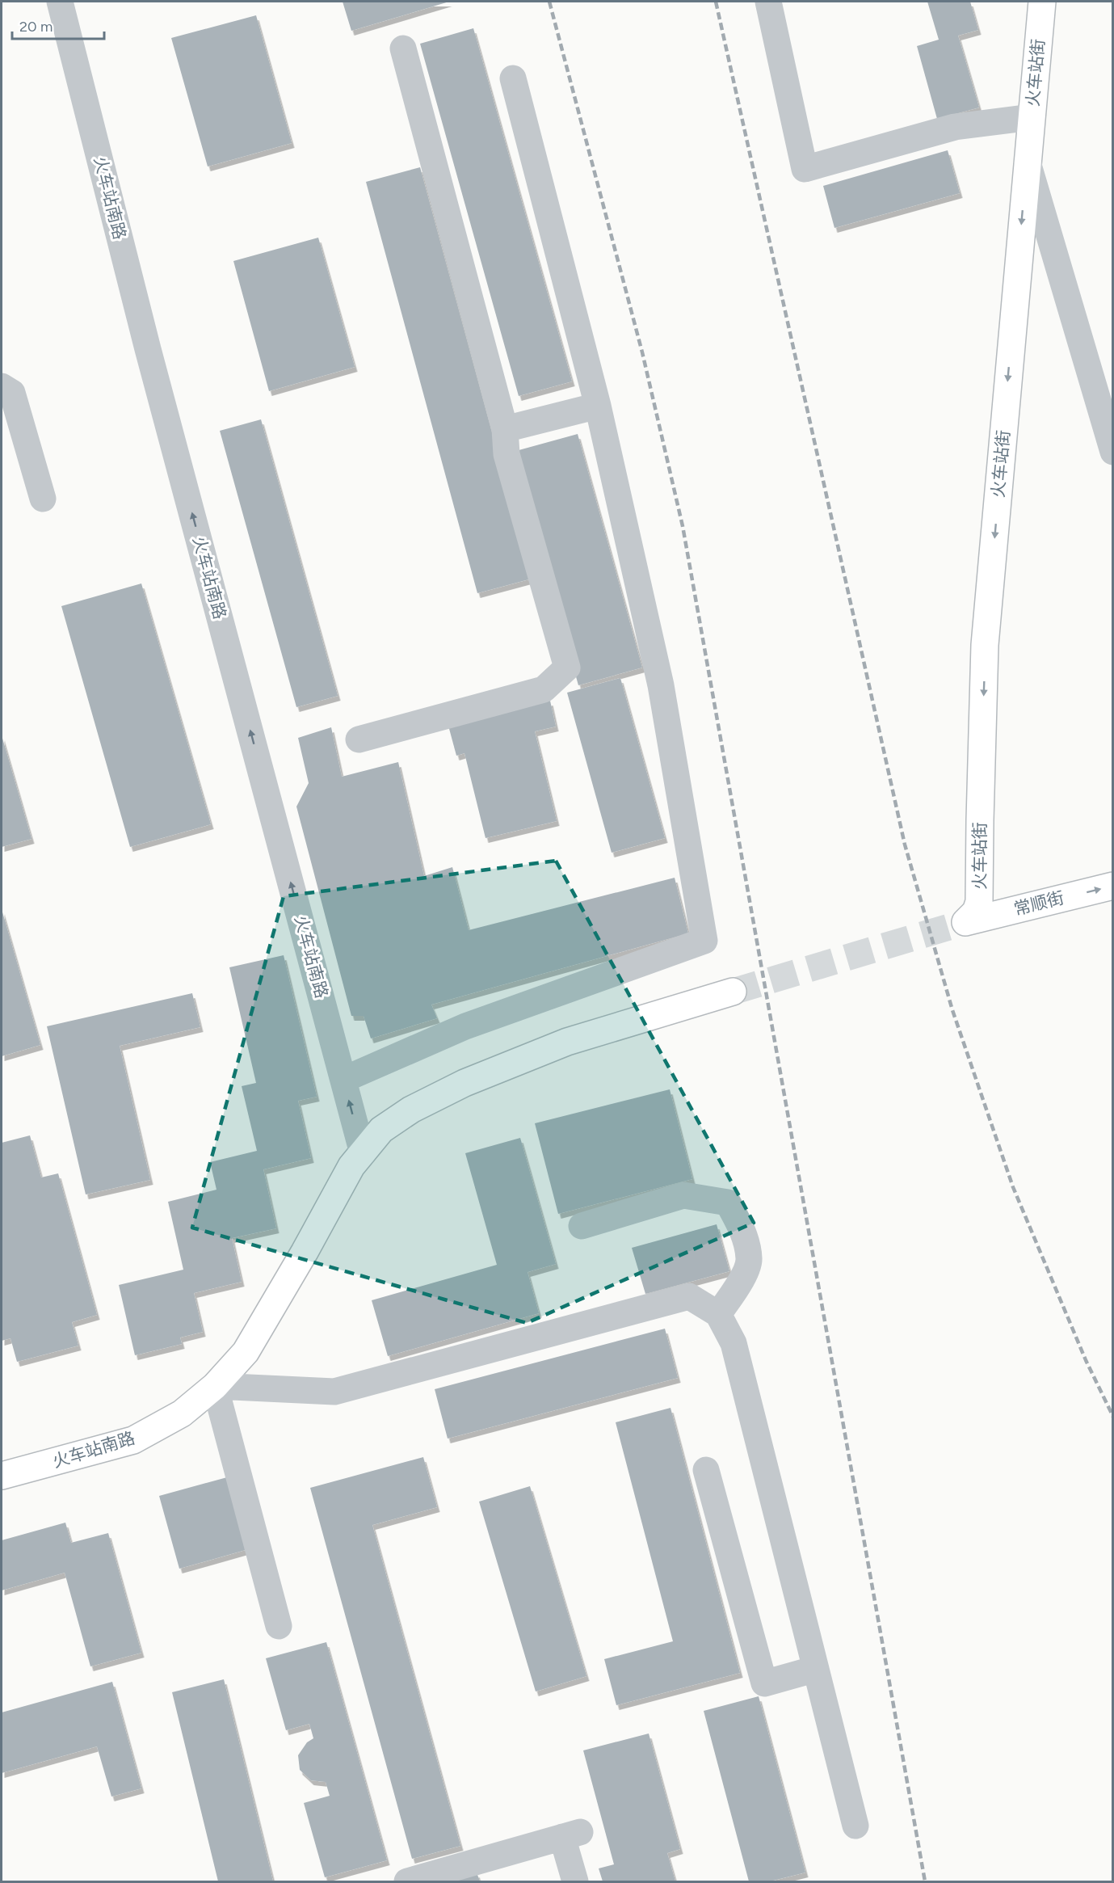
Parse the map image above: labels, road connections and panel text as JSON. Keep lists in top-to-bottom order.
{
  "streets": {
    "main road": ["火车站街", "火车站南路", "常顺街"]
  },
  "crossings": [
    ["火车站街", "常顺街"]
  ],
  "one_way": ["火车站街", "火车站南路", "常顺街"],
  "scale_bar": "20 m"
}
